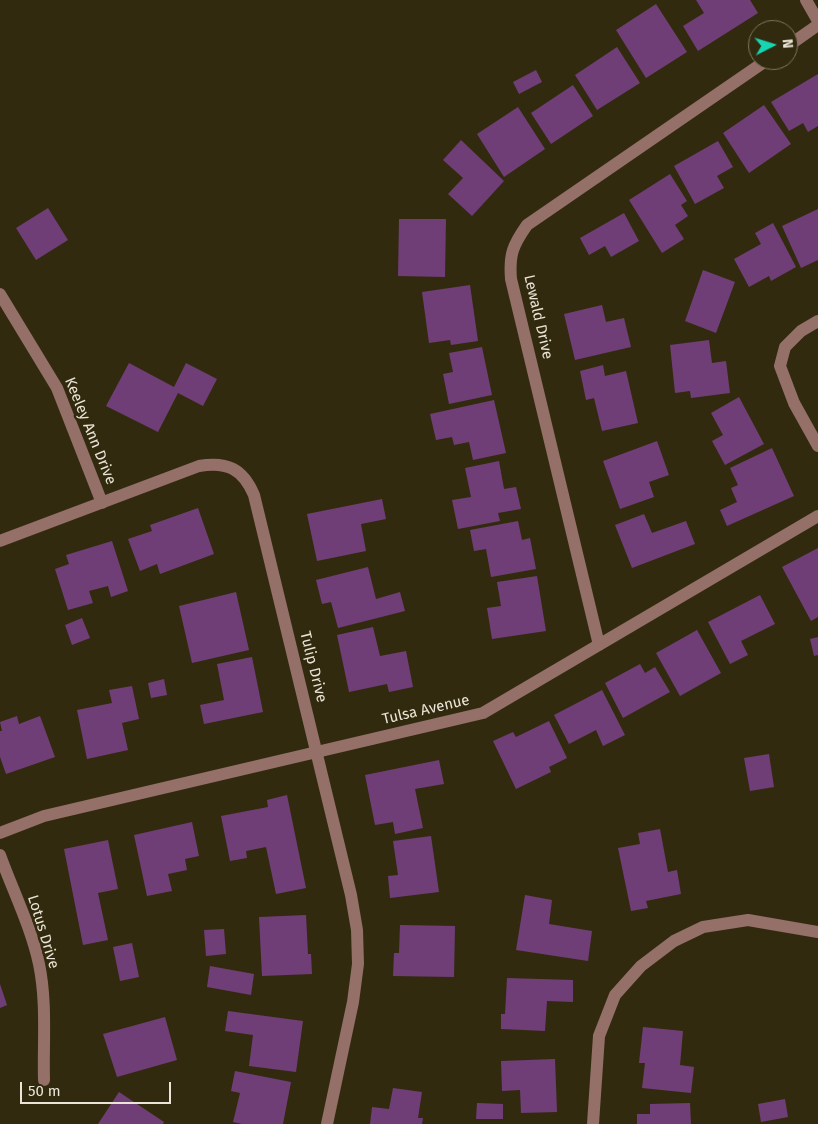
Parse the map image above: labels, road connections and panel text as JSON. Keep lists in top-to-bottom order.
{
  "streets": {
    "street": [
      "Lewald Drive",
      "Keeley Ann Drive",
      "Tulip Drive",
      "Tulsa Avenue",
      "Lotus Drive"
    ]
  },
  "crossings": [
    ["Lewald Drive", "Tulsa Avenue"],
    ["Keeley Ann Drive", "Tulip Drive"],
    ["Tulip Drive", "Tulsa Avenue"]
  ],
  "scale_bar": "50 m",
  "north": "right"
}
